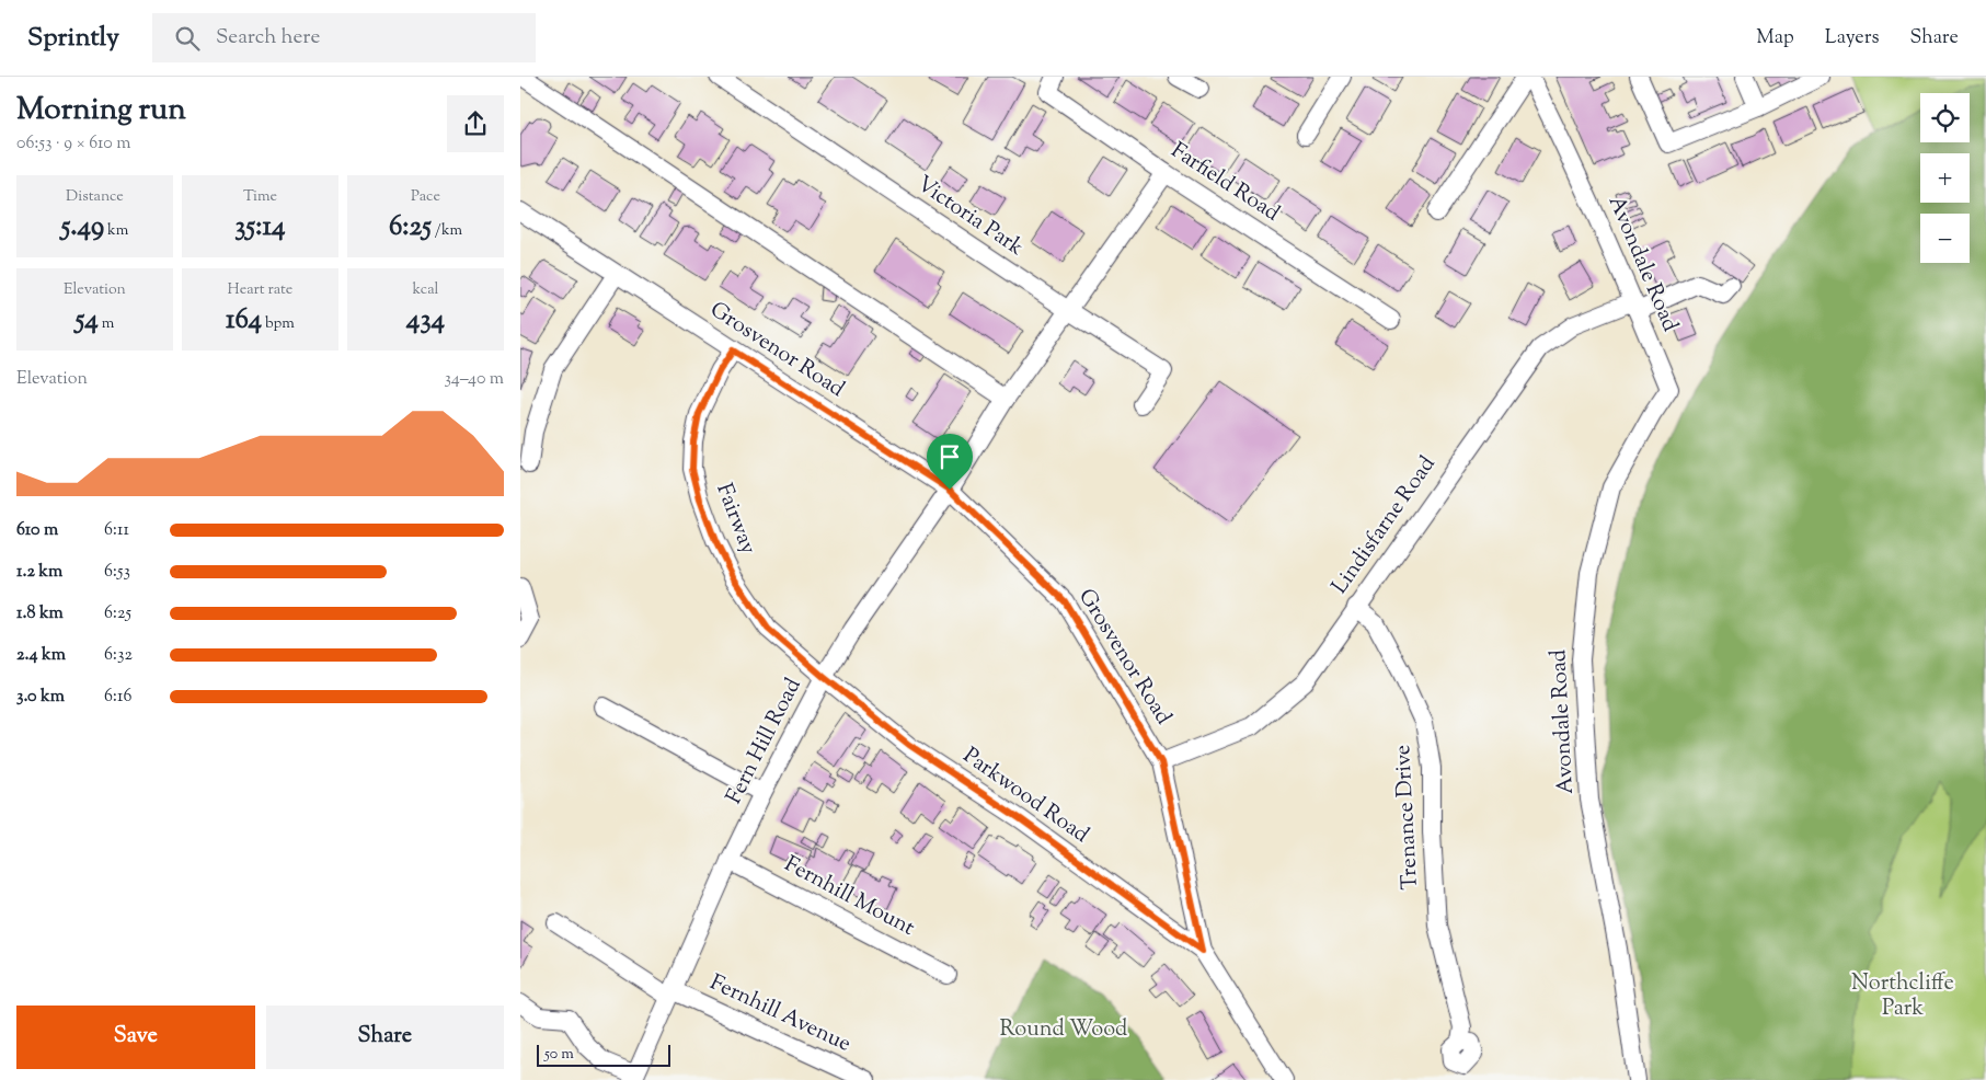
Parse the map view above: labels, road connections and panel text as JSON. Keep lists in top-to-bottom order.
{
  "streets": {
    "street": [
      "Farfield Road",
      "Victoria Park",
      "Avondale Road",
      "Grosvenor Road",
      "Fairway",
      "Lindisfarne Road",
      "Fern Hill Road",
      "Parkwood Road",
      "Trenance Drive",
      "Fernhill Mount",
      "Fernhill Avenue"
    ]
  },
  "crossings": [
    ["Farfield Road", "Fern Hill Road"],
    ["Victoria Park", "Fern Hill Road"],
    ["Avondale Road", "Lindisfarne Road"],
    ["Grosvenor Road", "Fairway"],
    ["Grosvenor Road", "Lindisfarne Road"],
    ["Grosvenor Road", "Fern Hill Road"],
    ["Grosvenor Road", "Parkwood Road"],
    ["Fairway", "Fern Hill Road"],
    ["Fairway", "Parkwood Road"],
    ["Lindisfarne Road", "Trenance Drive"],
    ["Fern Hill Road", "Parkwood Road"],
    ["Fern Hill Road", "Fernhill Mount"],
    ["Fern Hill Road", "Fernhill Avenue"]
  ],
  "parks": ["Northcliffe Park", "Round Wood"],
  "scale_bar": "50 m",
  "page": {
    "header": "Sprintly",
    "search": "Search here",
    "nav": ["Map", "Layers", "Share"],
    "heading": ["Morning run", "06:53 · 9 × 610 m"],
    "map_buttons": ["+", "−"],
    "stats": [
      ["Distance", "5.49 km"],
      ["Time", "35:14"],
      ["Pace", "6:25 /km"],
      ["Elevation", "54 m"],
      ["Heart rate", "164 bpm"],
      ["kcal", "434"]
    ],
    "chart": ["Elevation", "34–40 m"],
    "list": [
      {
        "name": "610 m",
        "note": "6:11"
      },
      {
        "name": "1.2 km",
        "note": "6:53"
      },
      {
        "name": "1.8 km",
        "note": "6:25"
      },
      {
        "name": "2.4 km",
        "note": "6:32"
      },
      {
        "name": "3.0 km",
        "note": "6:16"
      }
    ],
    "buttons": ["Save", "Share"],
    "scale": "50 m"
  }
}
